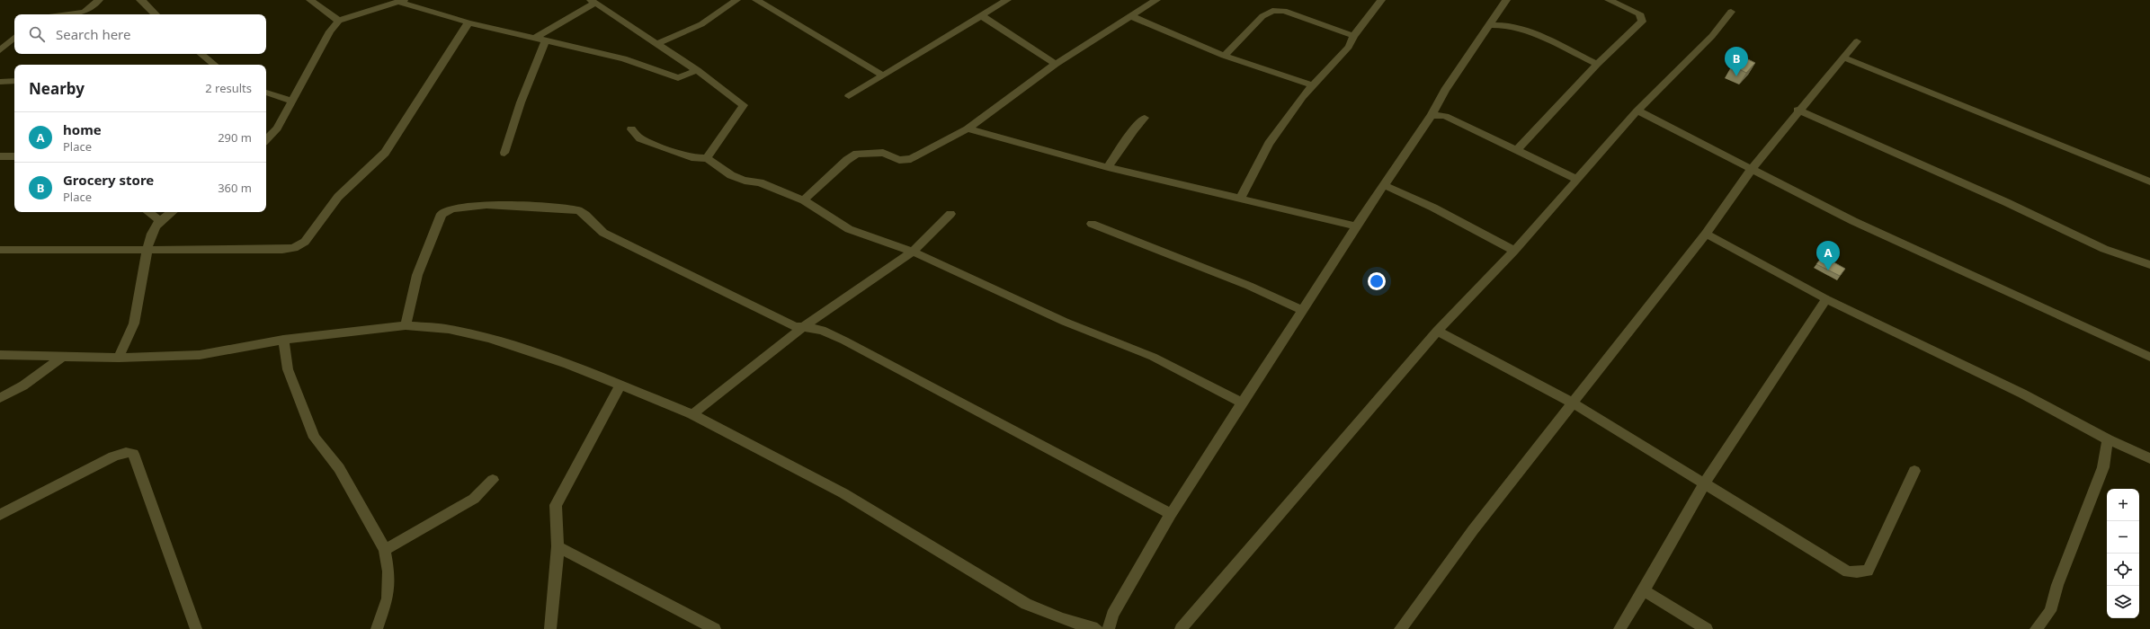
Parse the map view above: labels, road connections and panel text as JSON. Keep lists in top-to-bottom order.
{
  "page": {
    "search": "Search here",
    "pins": ["B", "A"],
    "heading": ["Nearby", "2 results"],
    "list": [
      {
        "mark": "A",
        "name": "home",
        "note": "Place",
        "value": "290 m"
      },
      {
        "mark": "B",
        "name": "Grocery store",
        "note": "Place",
        "value": "360 m"
      }
    ],
    "map_buttons": ["+", "−"]
  }
}
